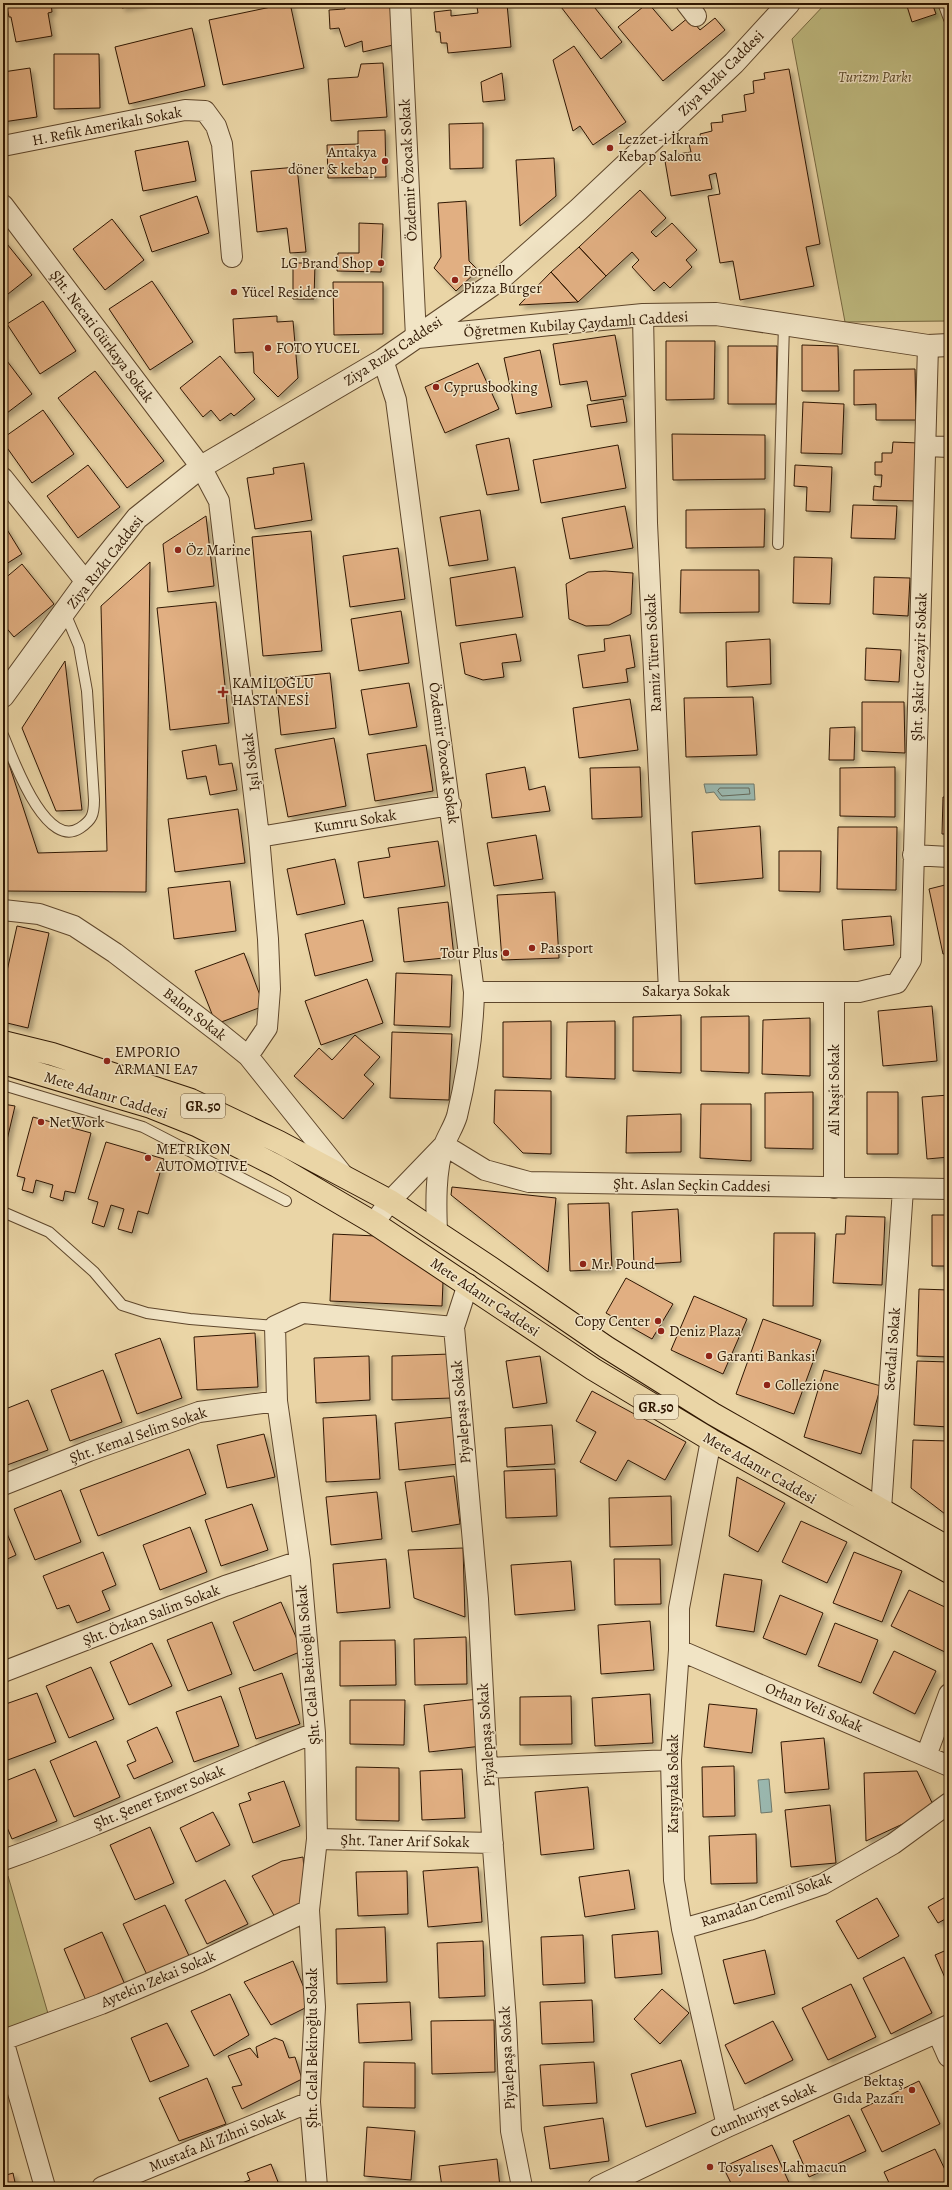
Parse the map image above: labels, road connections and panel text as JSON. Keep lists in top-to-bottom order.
{
  "streets": {
    "main road": ["Mete Adanır Caddesi", "GR.50"],
    "street": [
      "Ziya Rızkı Caddesi",
      "H. Refik Amerikalı Sokak",
      "Özdemir Özocak Sokak",
      "Öğretmen Kubilay Çaydamlı Caddesi",
      "Şht. Necati Gürkaya Sokak",
      "Ramiz Türen Sokak",
      "Şht. Şakir Cezayir Sokak",
      "Işıl Sokak",
      "Kumru Sokak",
      "Sakarya Sokak",
      "Balon Sokak",
      "Ali Naşit Sokak",
      "Şht. Aslan Seçkin Caddesi",
      "Sevdalı Sokak",
      "Piyalepaşa Sokak",
      "Şht. Kemal Selim Sokak",
      "Şht. Özkan Salim Sokak",
      "Şht. Celal Bekiroğlu Sokak",
      "Orhan Veli Sokak",
      "Karşıyaka Sokak",
      "Şht. Şener Enver Sokak",
      "Şht. Taner Arif Sokak",
      "Ramadan Cemil Sokak",
      "Aytekin Zekai Sokak",
      "Cumhuriyet Sokak",
      "Mustafa Ali Zihni Sokak"
    ]
  },
  "crossings": [
    ["Ziya Rızkı Caddesi", "Özdemir Özocak Sokak"],
    ["Ziya Rızkı Caddesi", "Öğretmen Kubilay Çaydamlı Caddesi"],
    ["Ziya Rızkı Caddesi", "Şht. Necati Gürkaya Sokak"],
    ["Ziya Rızkı Caddesi", "Işıl Sokak"],
    ["Özdemir Özocak Sokak", "Öğretmen Kubilay Çaydamlı Caddesi"],
    ["Özdemir Özocak Sokak", "Kumru Sokak"],
    ["Özdemir Özocak Sokak", "Sakarya Sokak"],
    ["Özdemir Özocak Sokak", "Mete Adanır Caddesi"],
    ["Özdemir Özocak Sokak", "Şht. Aslan Seçkin Caddesi"],
    ["Öğretmen Kubilay Çaydamlı Caddesi", "Ramiz Türen Sokak"],
    ["Öğretmen Kubilay Çaydamlı Caddesi", "Şht. Şakir Cezayir Sokak"],
    ["Şht. Necati Gürkaya Sokak", "Işıl Sokak"],
    ["Ramiz Türen Sokak", "Sakarya Sokak"],
    ["Şht. Şakir Cezayir Sokak", "Sakarya Sokak"],
    ["Işıl Sokak", "Kumru Sokak"],
    ["Işıl Sokak", "Balon Sokak"],
    ["Sakarya Sokak", "Ali Naşit Sokak"],
    ["Balon Sokak", "Mete Adanır Caddesi"],
    ["Ali Naşit Sokak", "Şht. Aslan Seçkin Caddesi"],
    ["Mete Adanır Caddesi", "Sevdalı Sokak"],
    ["Mete Adanır Caddesi", "Piyalepaşa Sokak"],
    ["Mete Adanır Caddesi", "Karşıyaka Sokak"],
    ["Şht. Aslan Seçkin Caddesi", "Sevdalı Sokak"],
    ["Piyalepaşa Sokak", "Şht. Taner Arif Sokak"],
    ["Şht. Kemal Selim Sokak", "Şht. Celal Bekiroğlu Sokak"],
    ["Şht. Özkan Salim Sokak", "Şht. Celal Bekiroğlu Sokak"],
    ["Şht. Celal Bekiroğlu Sokak", "Şht. Şener Enver Sokak"],
    ["Şht. Celal Bekiroğlu Sokak", "Şht. Taner Arif Sokak"],
    ["Şht. Celal Bekiroğlu Sokak", "Aytekin Zekai Sokak"],
    ["Şht. Celal Bekiroğlu Sokak", "Mustafa Ali Zihni Sokak"],
    ["Orhan Veli Sokak", "Karşıyaka Sokak"],
    ["Karşıyaka Sokak", "Ramadan Cemil Sokak"],
    ["Karşıyaka Sokak", "Cumhuriyet Sokak"]
  ],
  "parks": ["Turizm Parkı"],
  "places": {
    "other": [
      "Lezzet-i̇ İkram Kebap Salonu",
      "Antakya döner & kebap",
      "LG Brand Shop",
      "Fornello Pizza Burger",
      "Yücel Residence",
      "FOTO YUCEL",
      "Cyprusbooking",
      "Öz Marine",
      "Passport",
      "Tour Plus",
      "EMPORIO ARMANI EA7",
      "NetWork",
      "METRIKON AUTOMOTIVE",
      "Mr. Pound",
      "Copy Center",
      "Deniz Plaza",
      "Garanti Bankasi",
      "Collezione",
      "Bektaş Gıda Pazarı",
      "Tosyalıses Lahmacun"
    ],
    "health": ["KAMİLOĞLU HASTANESİ"]
  }
}
